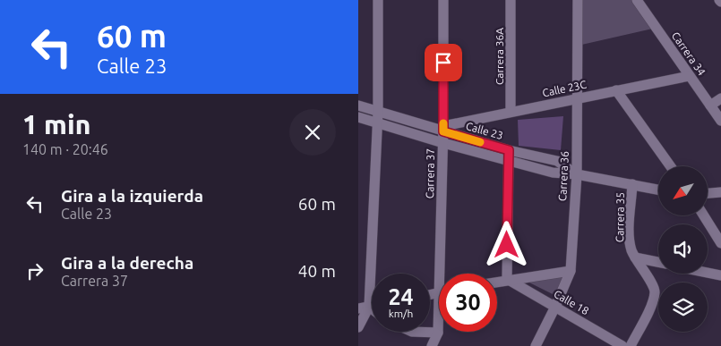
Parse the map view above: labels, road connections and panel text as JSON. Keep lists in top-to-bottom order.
{
  "streets": {
    "street": [
      "Carrera 34",
      "Carrera 36A",
      "Calle 23C",
      "Calle 23",
      "Carrera 37",
      "Carrera 36",
      "Carrera 35",
      "Calle 18"
    ]
  },
  "crossings": [
    ["Carrera 34", "Calle 23C"],
    ["Carrera 36A", "Calle 23C"],
    ["Calle 23C", "Calle 23"],
    ["Calle 23C", "Carrera 37"],
    ["Calle 23C", "Carrera 36"],
    ["Calle 23", "Carrera 37"],
    ["Calle 23", "Carrera 36"],
    ["Calle 23", "Carrera 35"],
    ["Carrera 36", "Calle 18"]
  ],
  "north": "bottom left",
  "page": {
    "turn": ["60 m", "Calle 23"],
    "heading": ["1 min", "140 m · 20:46"],
    "list": [
      {
        "name": "Gira a la izquierda",
        "note": "Calle 23",
        "value": "60 m"
      },
      {
        "name": "Gira a la derecha",
        "note": "Carrera 37",
        "value": "40 m"
      }
    ],
    "speed": "24 km/h",
    "limit": "30"
  }
}
